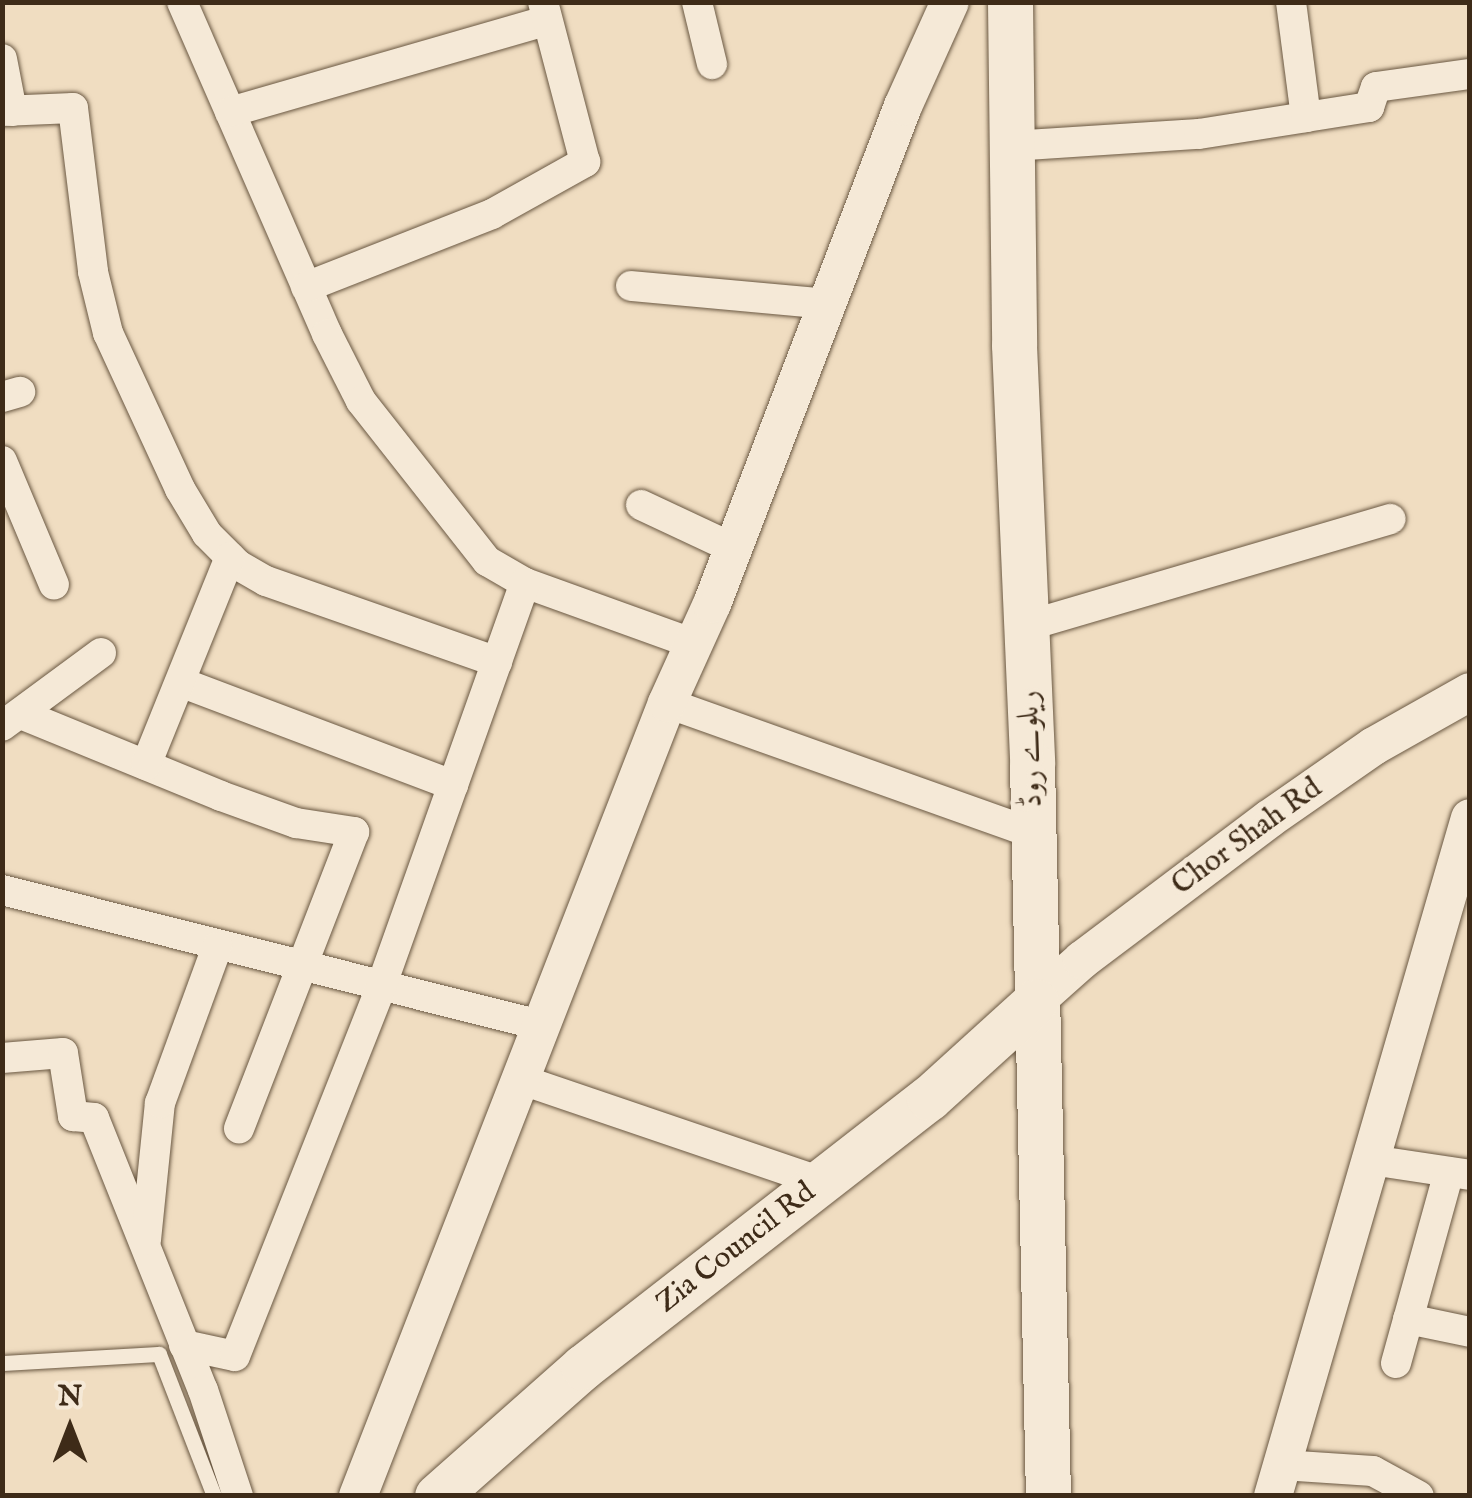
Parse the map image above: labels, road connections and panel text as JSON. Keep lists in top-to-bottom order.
{
  "streets": {
    "main road": ["ریلوے روڈ", "Zia Council Rd"],
    "street": ["Chor Shah Rd"]
  },
  "crossings": [
    ["ریلوے روڈ", "Chor Shah Rd"],
    ["ریلوے روڈ", "Zia Council Rd"],
    ["Chor Shah Rd", "Zia Council Rd"]
  ],
  "north": "top"
}
